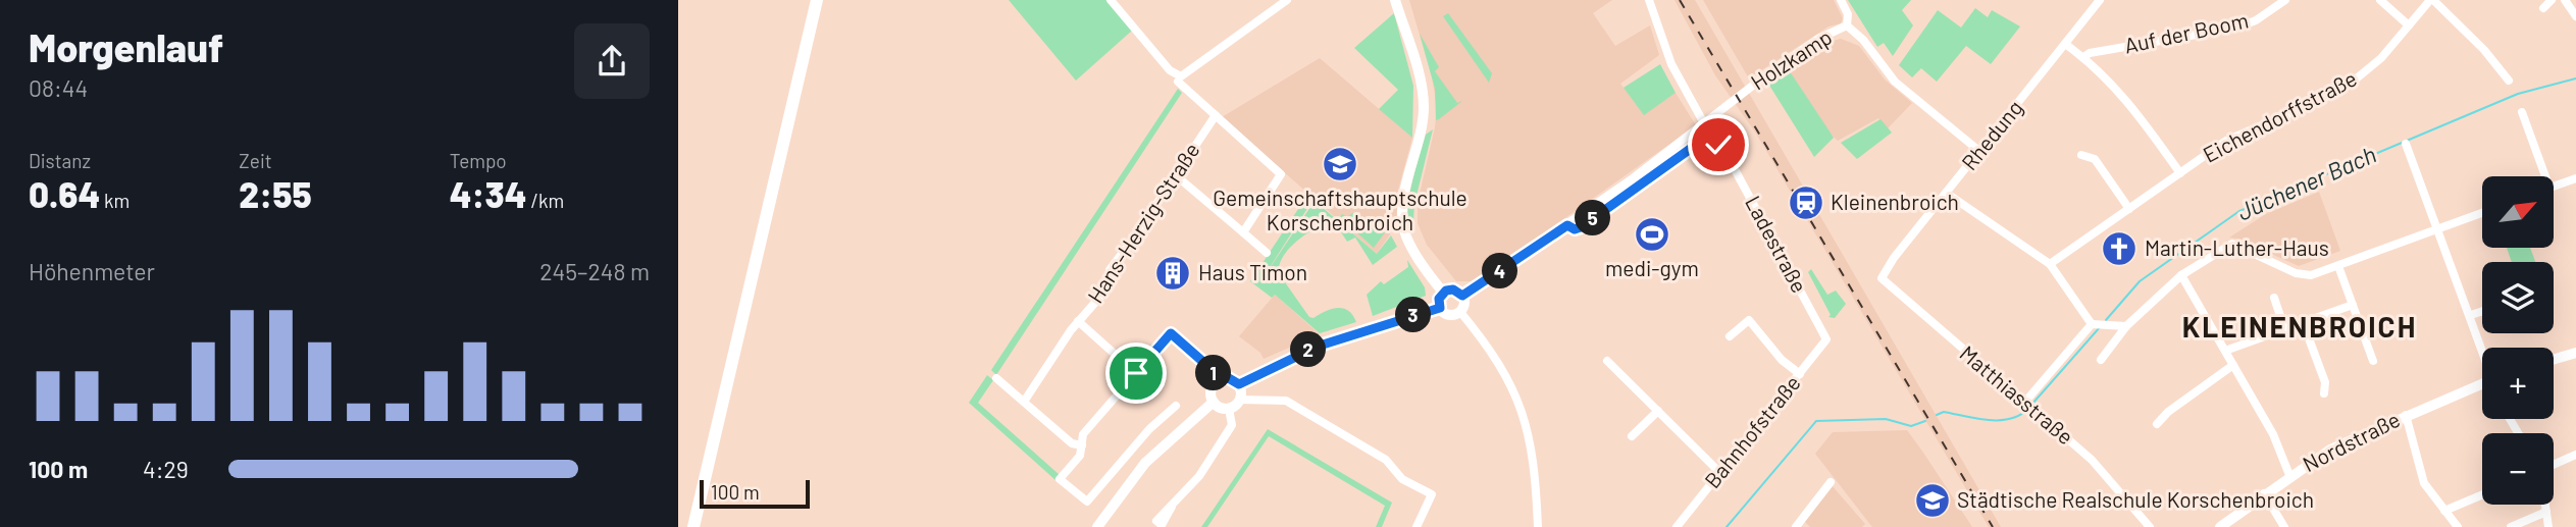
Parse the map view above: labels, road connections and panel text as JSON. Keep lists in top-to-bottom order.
{
  "streets": {
    "street": [
      "Auf der Boom",
      "Holzkamp",
      "Eichendorffstraße",
      "Rhedung",
      "Hans-Herzig-Straße",
      "Ladestraße",
      "Matthiasstraße",
      "Bahnhofstraße",
      "Nordstraße"
    ]
  },
  "crossings": [
    ["Holzkamp", "Ladestraße"],
    ["Rhedung", "Matthiasstraße"],
    ["Ladestraße", "Bahnhofstraße"]
  ],
  "districts": ["KLEINENBROICH"],
  "water": ["Jüchener Bach"],
  "places": {
    "school or university": ["Gemeinschaftshauptschule Korschenbroich", "Städtische Realschule Korschenbroich"],
    "station": ["Kleinenbroich"],
    "sports": ["medi-gym"],
    "church": ["Martin-Luther-Haus"],
    "building": ["Haus Timon"]
  },
  "scale_bar": "100 m",
  "north": "top right",
  "page": {
    "heading": ["Morgenlauf", "08:44"],
    "stats": [
      ["Distanz", "0.64 km"],
      ["Zeit", "2:55"],
      ["Tempo", "4:34 /km"]
    ],
    "map_buttons": ["+", "−"],
    "pins": [
      "5",
      "4",
      "3",
      "2",
      "1"
    ],
    "chart": ["Höhenmeter", "245–248 m"],
    "list": [
      {
        "name": "100 m",
        "note": "4:29"
      }
    ],
    "scale": "100 m"
  }
}
